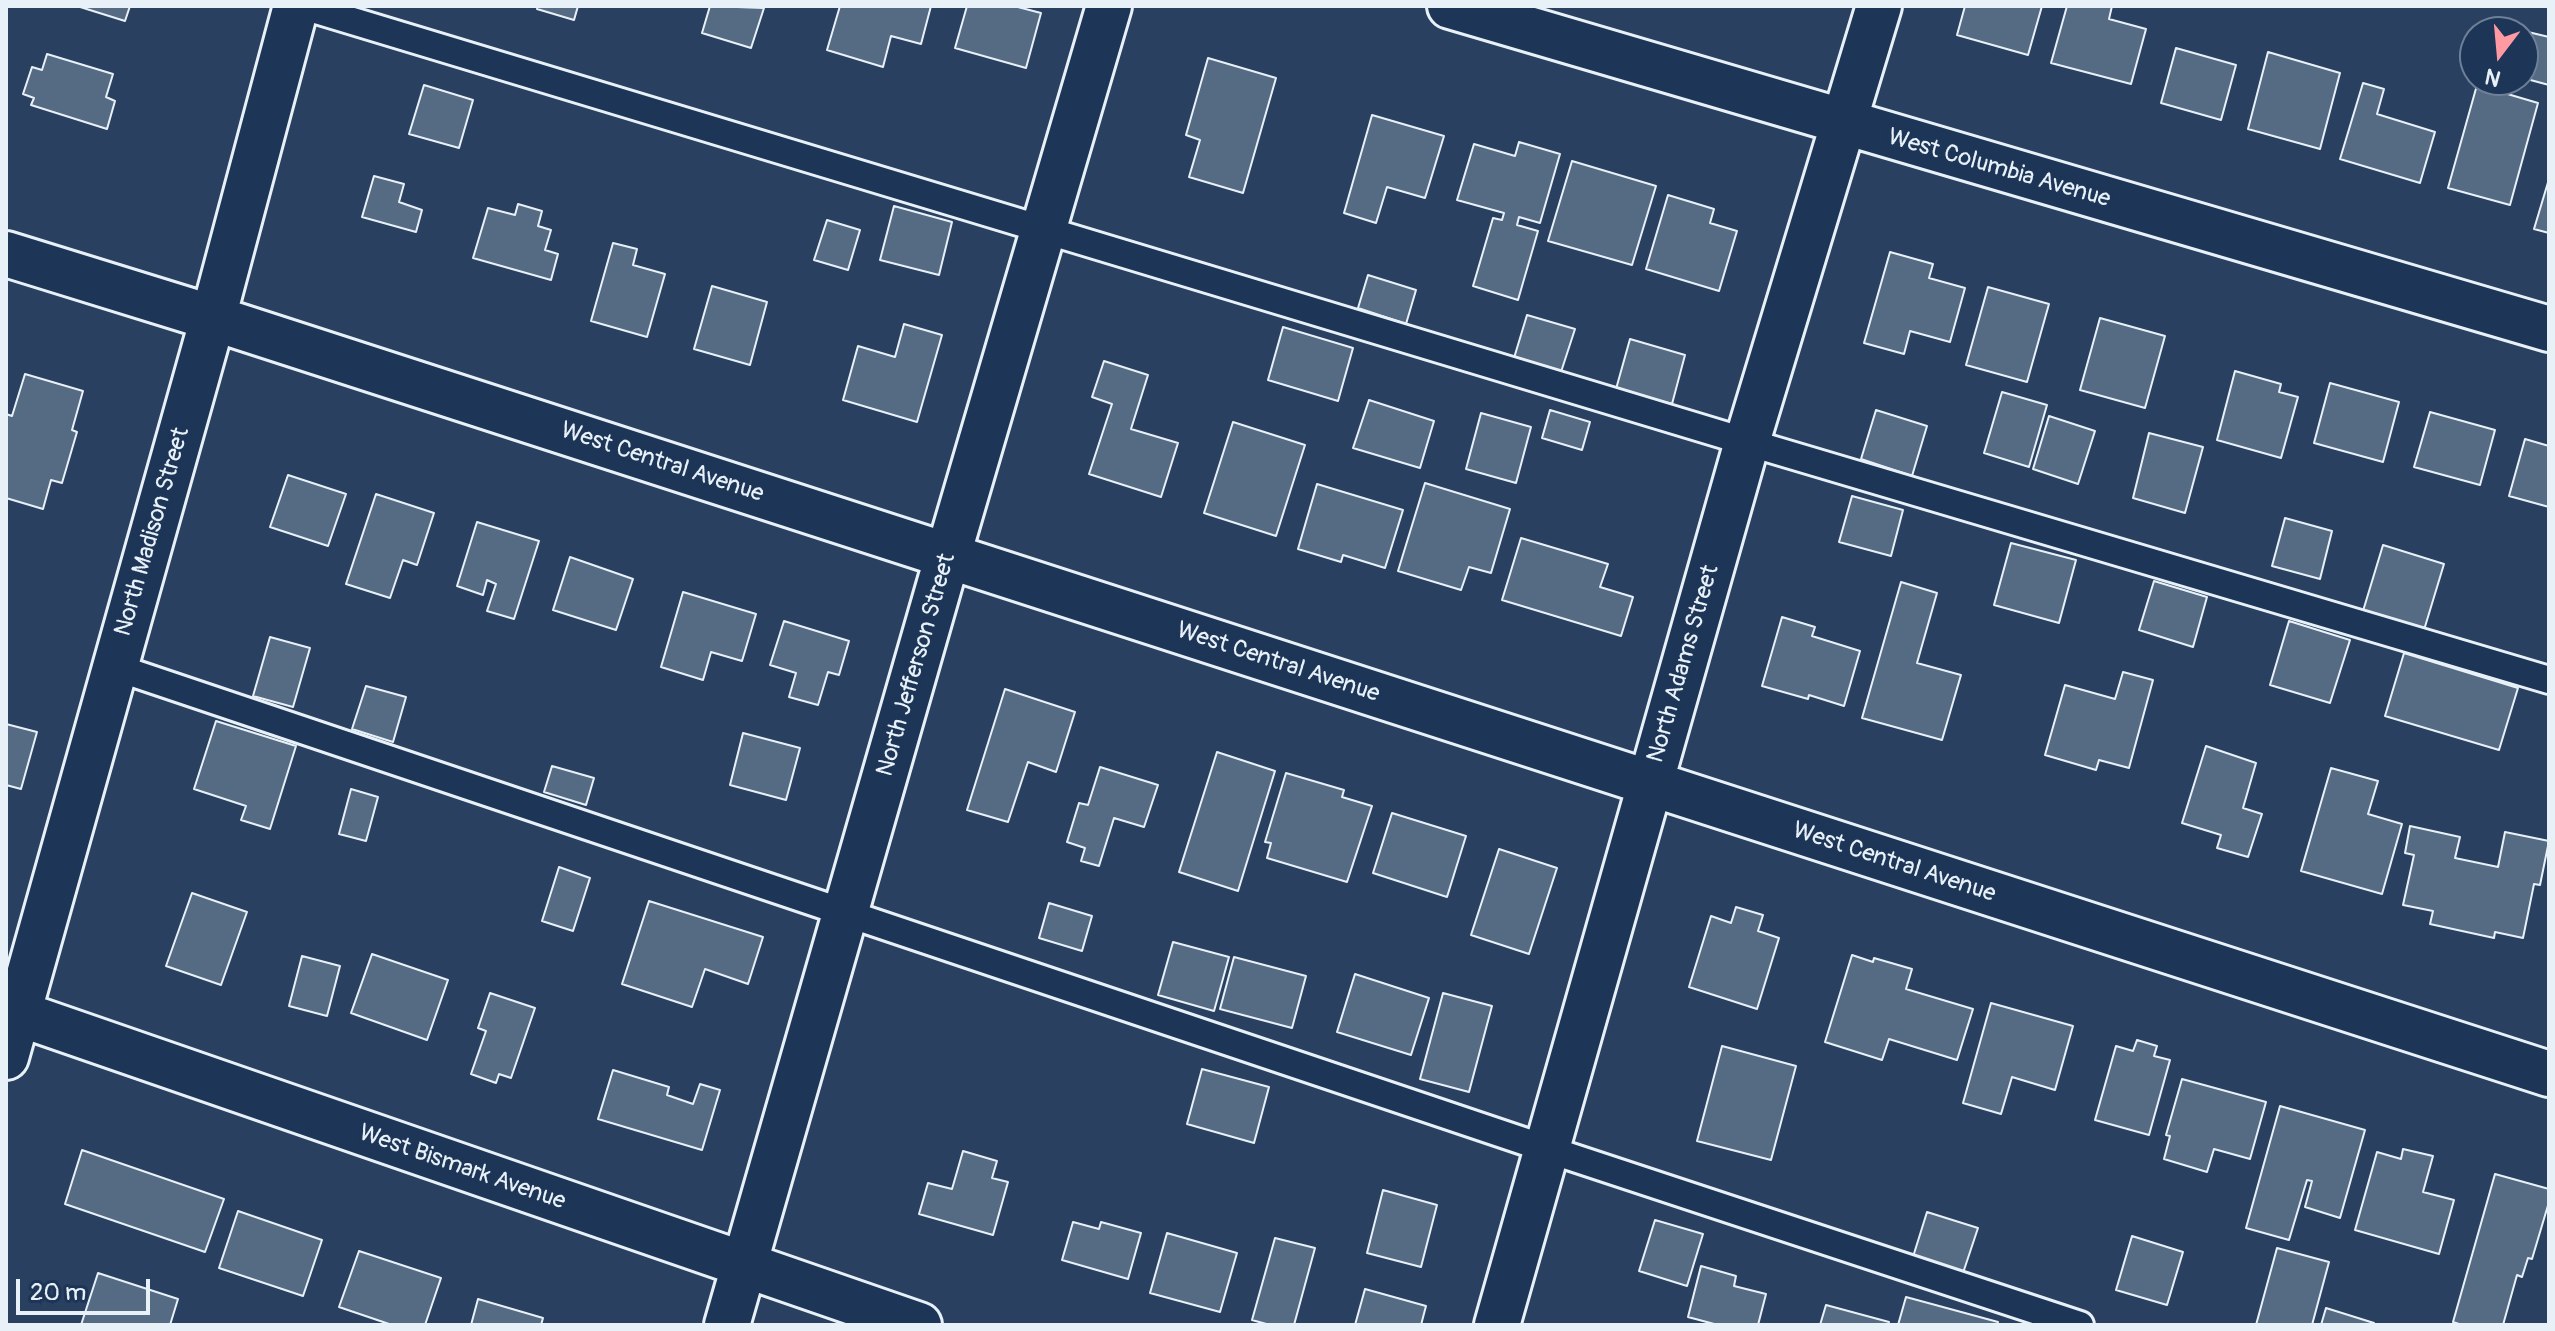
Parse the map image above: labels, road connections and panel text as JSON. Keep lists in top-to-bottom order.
{
  "streets": {
    "street": [
      "West Columbia Avenue",
      "West Central Avenue",
      "North Madison Street",
      "North Adams Street",
      "North Jefferson Street",
      "West Bismark Avenue"
    ]
  },
  "crossings": [
    ["West Columbia Avenue", "North Adams Street"],
    ["West Central Avenue", "North Madison Street"],
    ["West Central Avenue", "North Adams Street"],
    ["West Central Avenue", "North Jefferson Street"],
    ["North Madison Street", "West Bismark Avenue"],
    ["North Jefferson Street", "West Bismark Avenue"]
  ],
  "scale_bar": "20 m",
  "north": "bottom"
}
